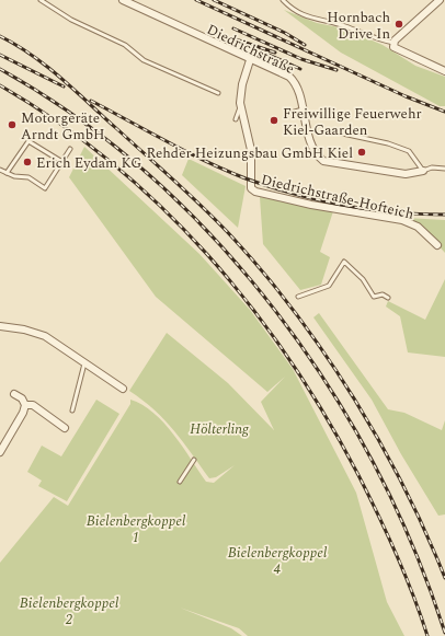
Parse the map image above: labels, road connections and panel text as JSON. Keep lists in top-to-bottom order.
{
  "streets": {
    "street": ["Diedrichstraße", "Diedrichstraße-Hofteich"]
  },
  "crossings": [
    ["Diedrichstraße", "Diedrichstraße-Hofteich"]
  ],
  "parks": [
    "Hölterling",
    "Bielenbergkoppel 1",
    "Bielenbergkoppel 4",
    "Bielenbergkoppel 2"
  ],
  "places": [
    "Hornbach Drive In",
    "Freiwillige Feuerwehr Kiel-Gaarden",
    "Motorgeräte Arndt GmbH",
    "Rehder Heizungsbau GmbH Kiel",
    "Erich Eydam KG"
  ]
}
